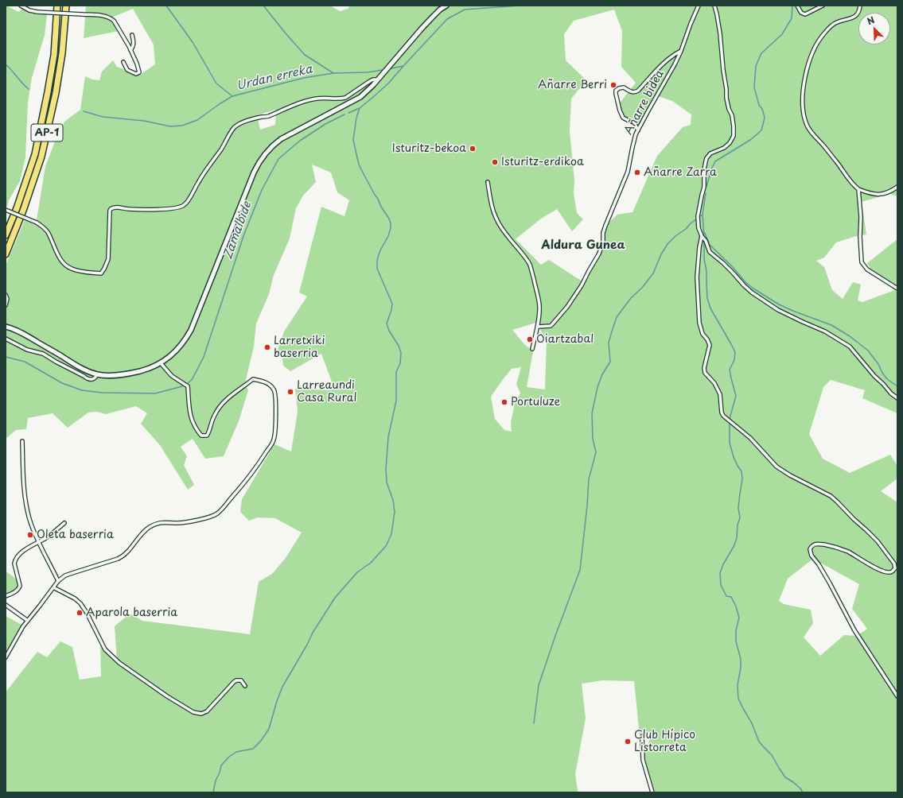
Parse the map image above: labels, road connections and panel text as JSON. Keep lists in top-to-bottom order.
{
  "streets": {
    "highway": ["AP-1"],
    "street": ["Añarre bidea"]
  },
  "districts": ["Aldura Gunea"],
  "water": ["Urdan erreka", "Zamalbide"],
  "places": [
    "Añarre Berri",
    "Isturitz-bekoa",
    "Isturitz-erdikoa",
    "Añarre Zarra",
    "Oiartzabal",
    "Larretxiki baserria",
    "Larreaundi Casa Rural",
    "Portuluze",
    "Oleta baserria",
    "Aparola baserria",
    "Club Hípico Listorreta"
  ],
  "north": "top left"
}
